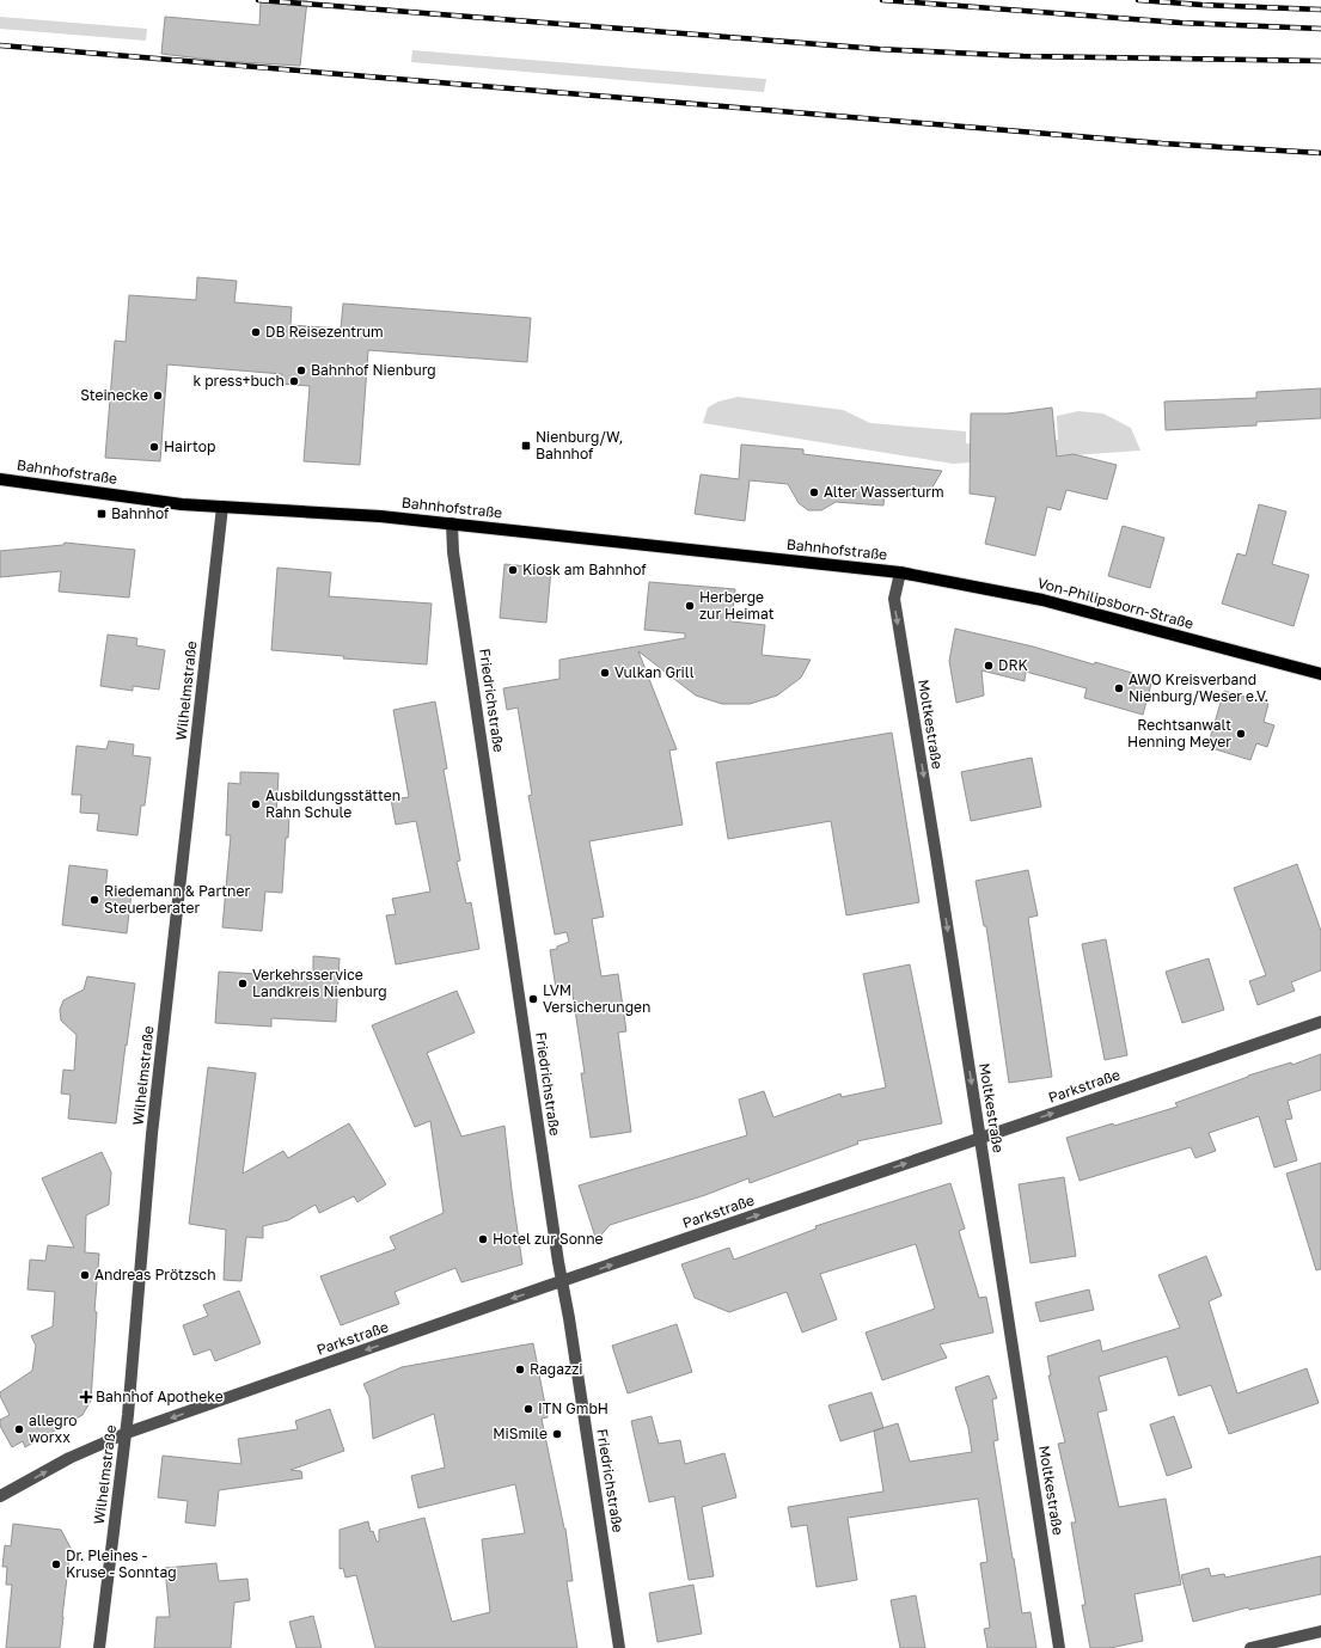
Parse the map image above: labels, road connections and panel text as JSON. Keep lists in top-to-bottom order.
{
  "streets": {
    "main road": ["Bahnhofstraße", "Von-Philipsborn-Straße"],
    "street": [
      "Wilhelmstraße",
      "Friedrichstraße",
      "Moltkestraße",
      "Parkstraße"
    ]
  },
  "crossings": [
    ["Bahnhofstraße", "Von-Philipsborn-Straße"],
    ["Bahnhofstraße", "Wilhelmstraße"],
    ["Bahnhofstraße", "Friedrichstraße"],
    ["Bahnhofstraße", "Moltkestraße"],
    ["Von-Philipsborn-Straße", "Moltkestraße"],
    ["Wilhelmstraße", "Parkstraße"],
    ["Friedrichstraße", "Parkstraße"],
    ["Moltkestraße", "Parkstraße"]
  ],
  "one_way": ["Moltkestraße"],
  "places": {
    "other": [
      "DB Reisezentrum",
      "Bahnhof Nienburg",
      "k press+buch",
      "Steinecke",
      "Hairtop",
      "Alter Wasserturm",
      "Kiosk am Bahnhof",
      "Herberge zur Heimat",
      "DRK",
      "Vulkan Grill",
      "AWO Kreisverband Nienburg/Weser e.V.",
      "Rechtsanwalt Henning Meyer",
      "Ausbildungsstätten Rahn Schule",
      "Riedemann & Partner Steuerberater",
      "Verkehrsservice Landkreis Nienburg",
      "LVM Versicherungen",
      "Hotel zur Sonne",
      "Andreas Prötzsch",
      "Ragazzi",
      "ITN GmbH",
      "allegro worxx",
      "MiSmile",
      "Dr. Pleines - Kruse - Sonntag"
    ],
    "transit": ["Nienburg/W, Bahnhof", "Bahnhof"],
    "health": ["Bahnhof Apotheke"]
  }
}
